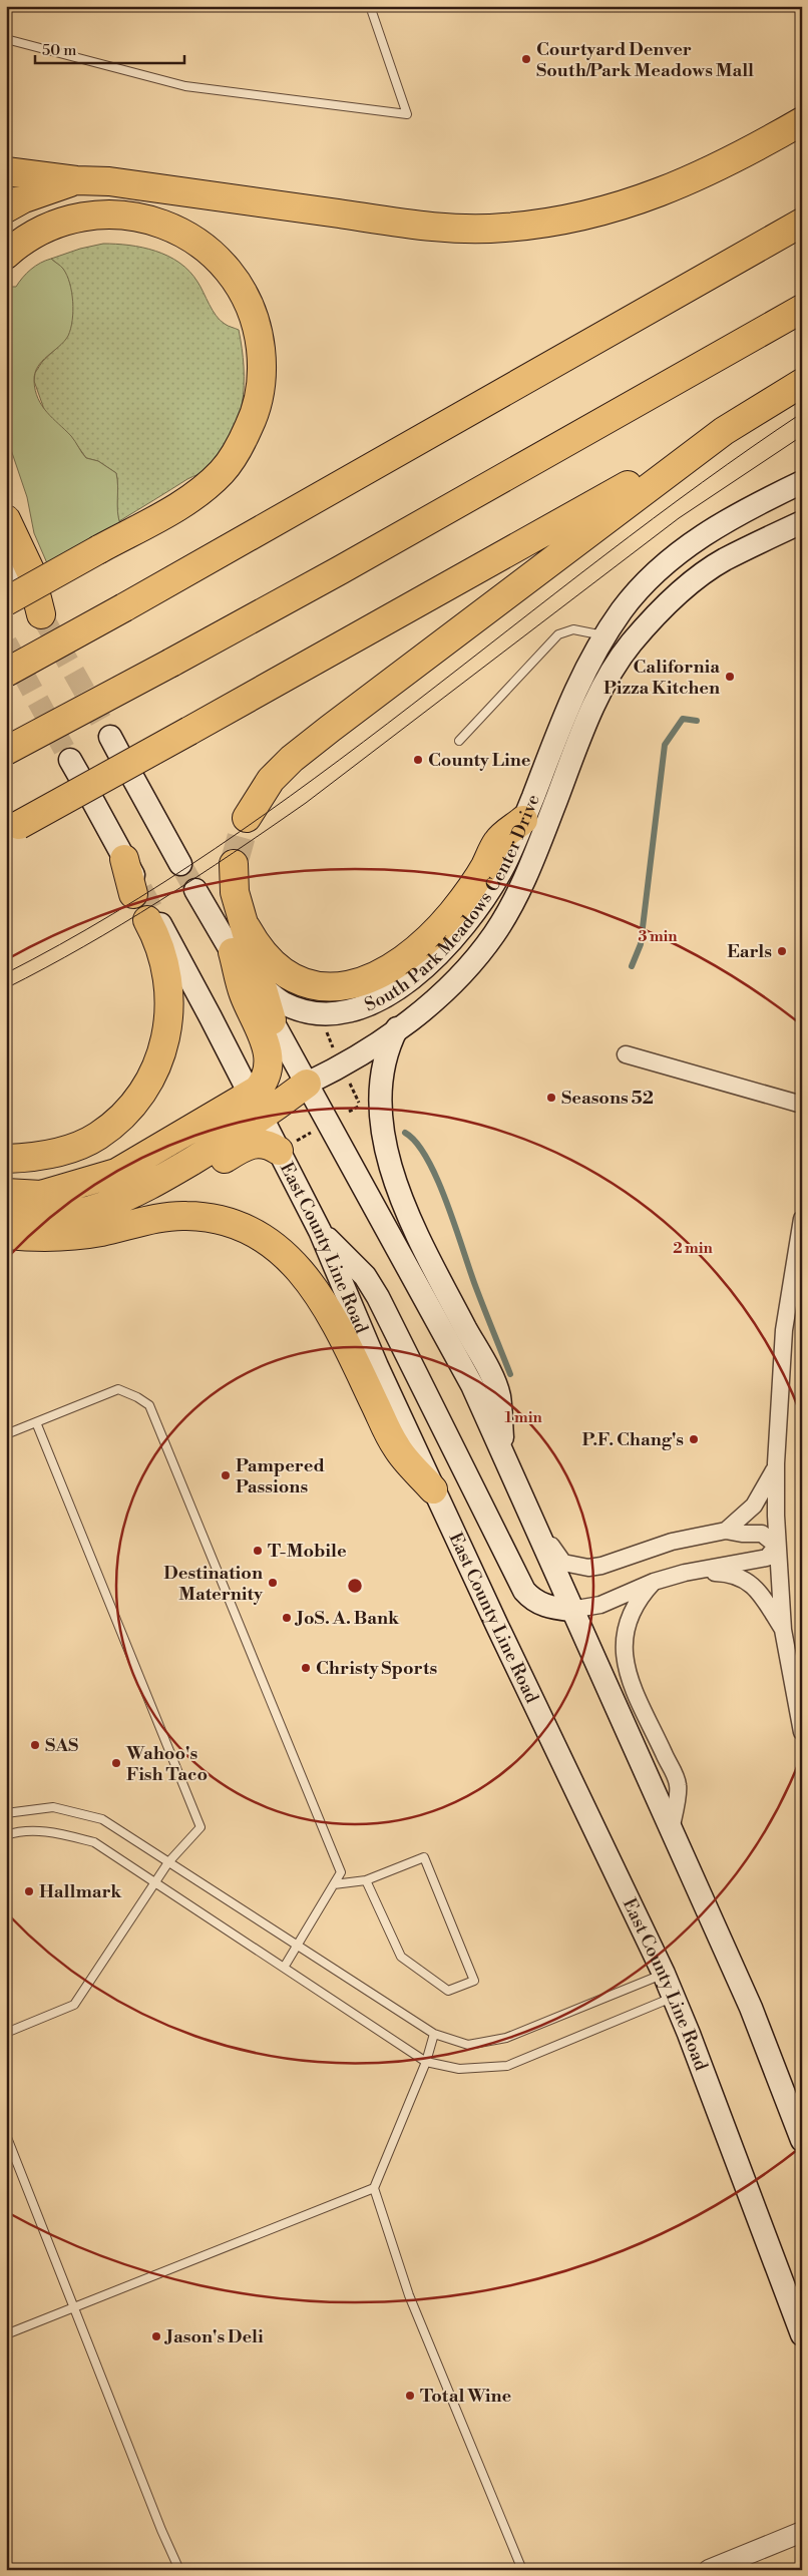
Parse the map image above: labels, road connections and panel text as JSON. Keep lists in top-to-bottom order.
{
  "streets": {
    "main road": ["South Park Meadows Center Drive", "East County Line Road"]
  },
  "places": [
    "Courtyard Denver South/Park Meadows Mall",
    "California Pizza Kitchen",
    "County Line",
    "Earls",
    "Seasons 52",
    "P.F. Chang's",
    "Pampered Passions",
    "T-Mobile",
    "Destination Maternity",
    "JoS. A. Bank",
    "Christy Sports",
    "SAS",
    "Wahoo's Fish Taco",
    "Hallmark",
    "Jason's Deli",
    "Total Wine"
  ],
  "scale_bar": "50 m",
  "rings": ["3 min", "2 min", "1 min"]
}
